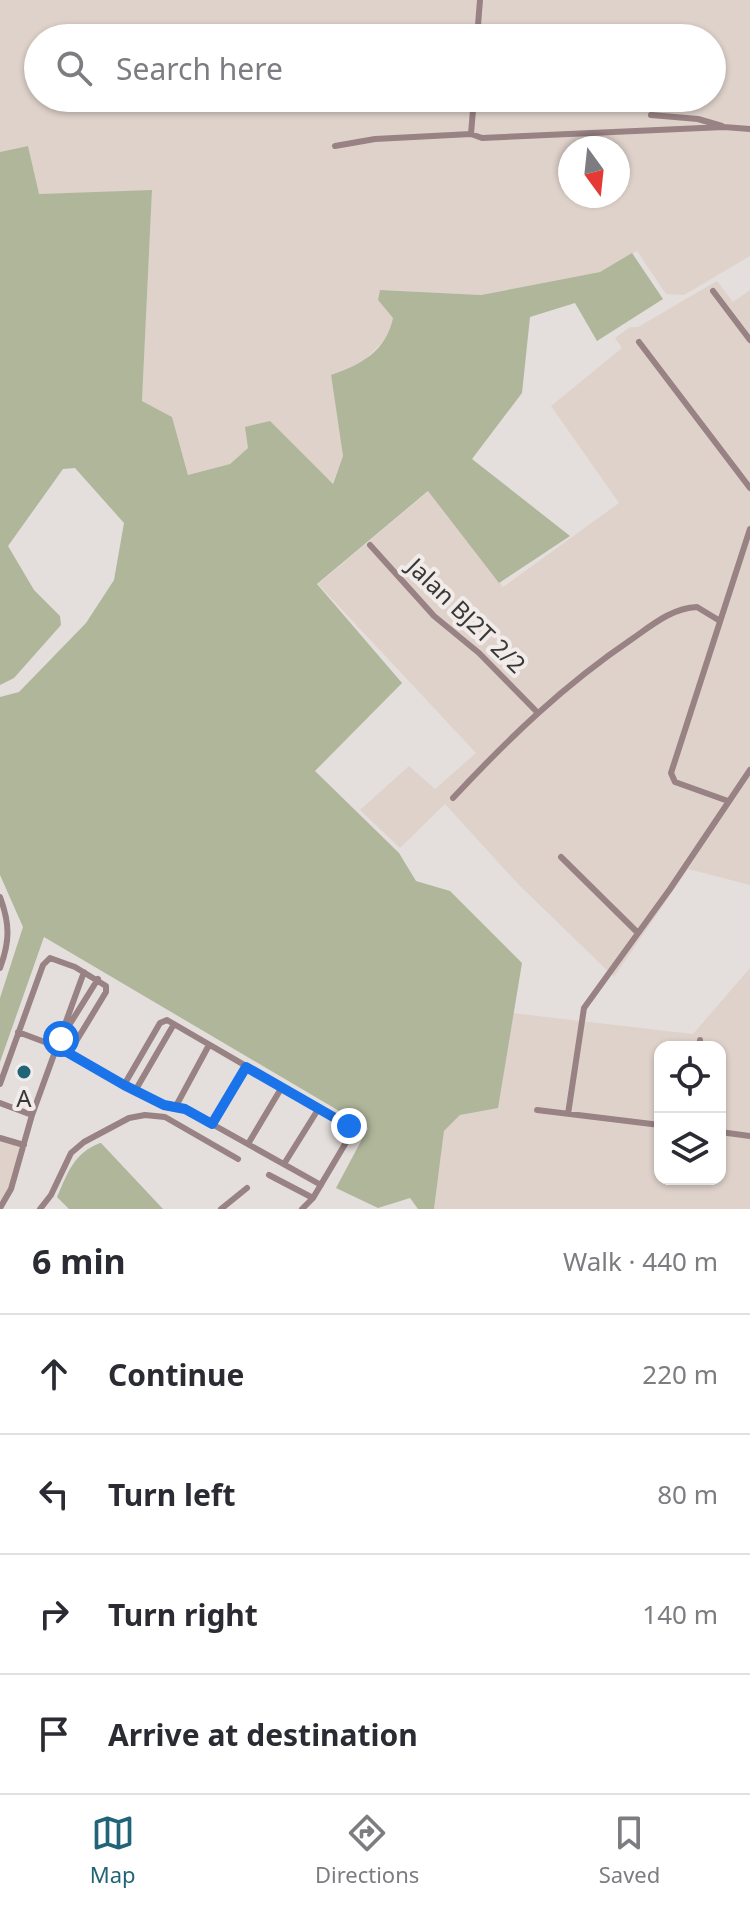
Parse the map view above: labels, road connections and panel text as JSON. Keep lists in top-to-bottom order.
{
  "streets": {
    "street": ["Jalan BJ2T 2/2"]
  },
  "places": ["A"],
  "north": "bottom",
  "page": {
    "search": "Search here",
    "heading": ["6 min", "Walk · 440 m"],
    "list": [
      ["Continue", "220 m"],
      ["Turn left", "80 m"],
      ["Turn right", "140 m"],
      "Arrive at destination"
    ],
    "nav": ["Map", "Directions", "Saved"]
  }
}
